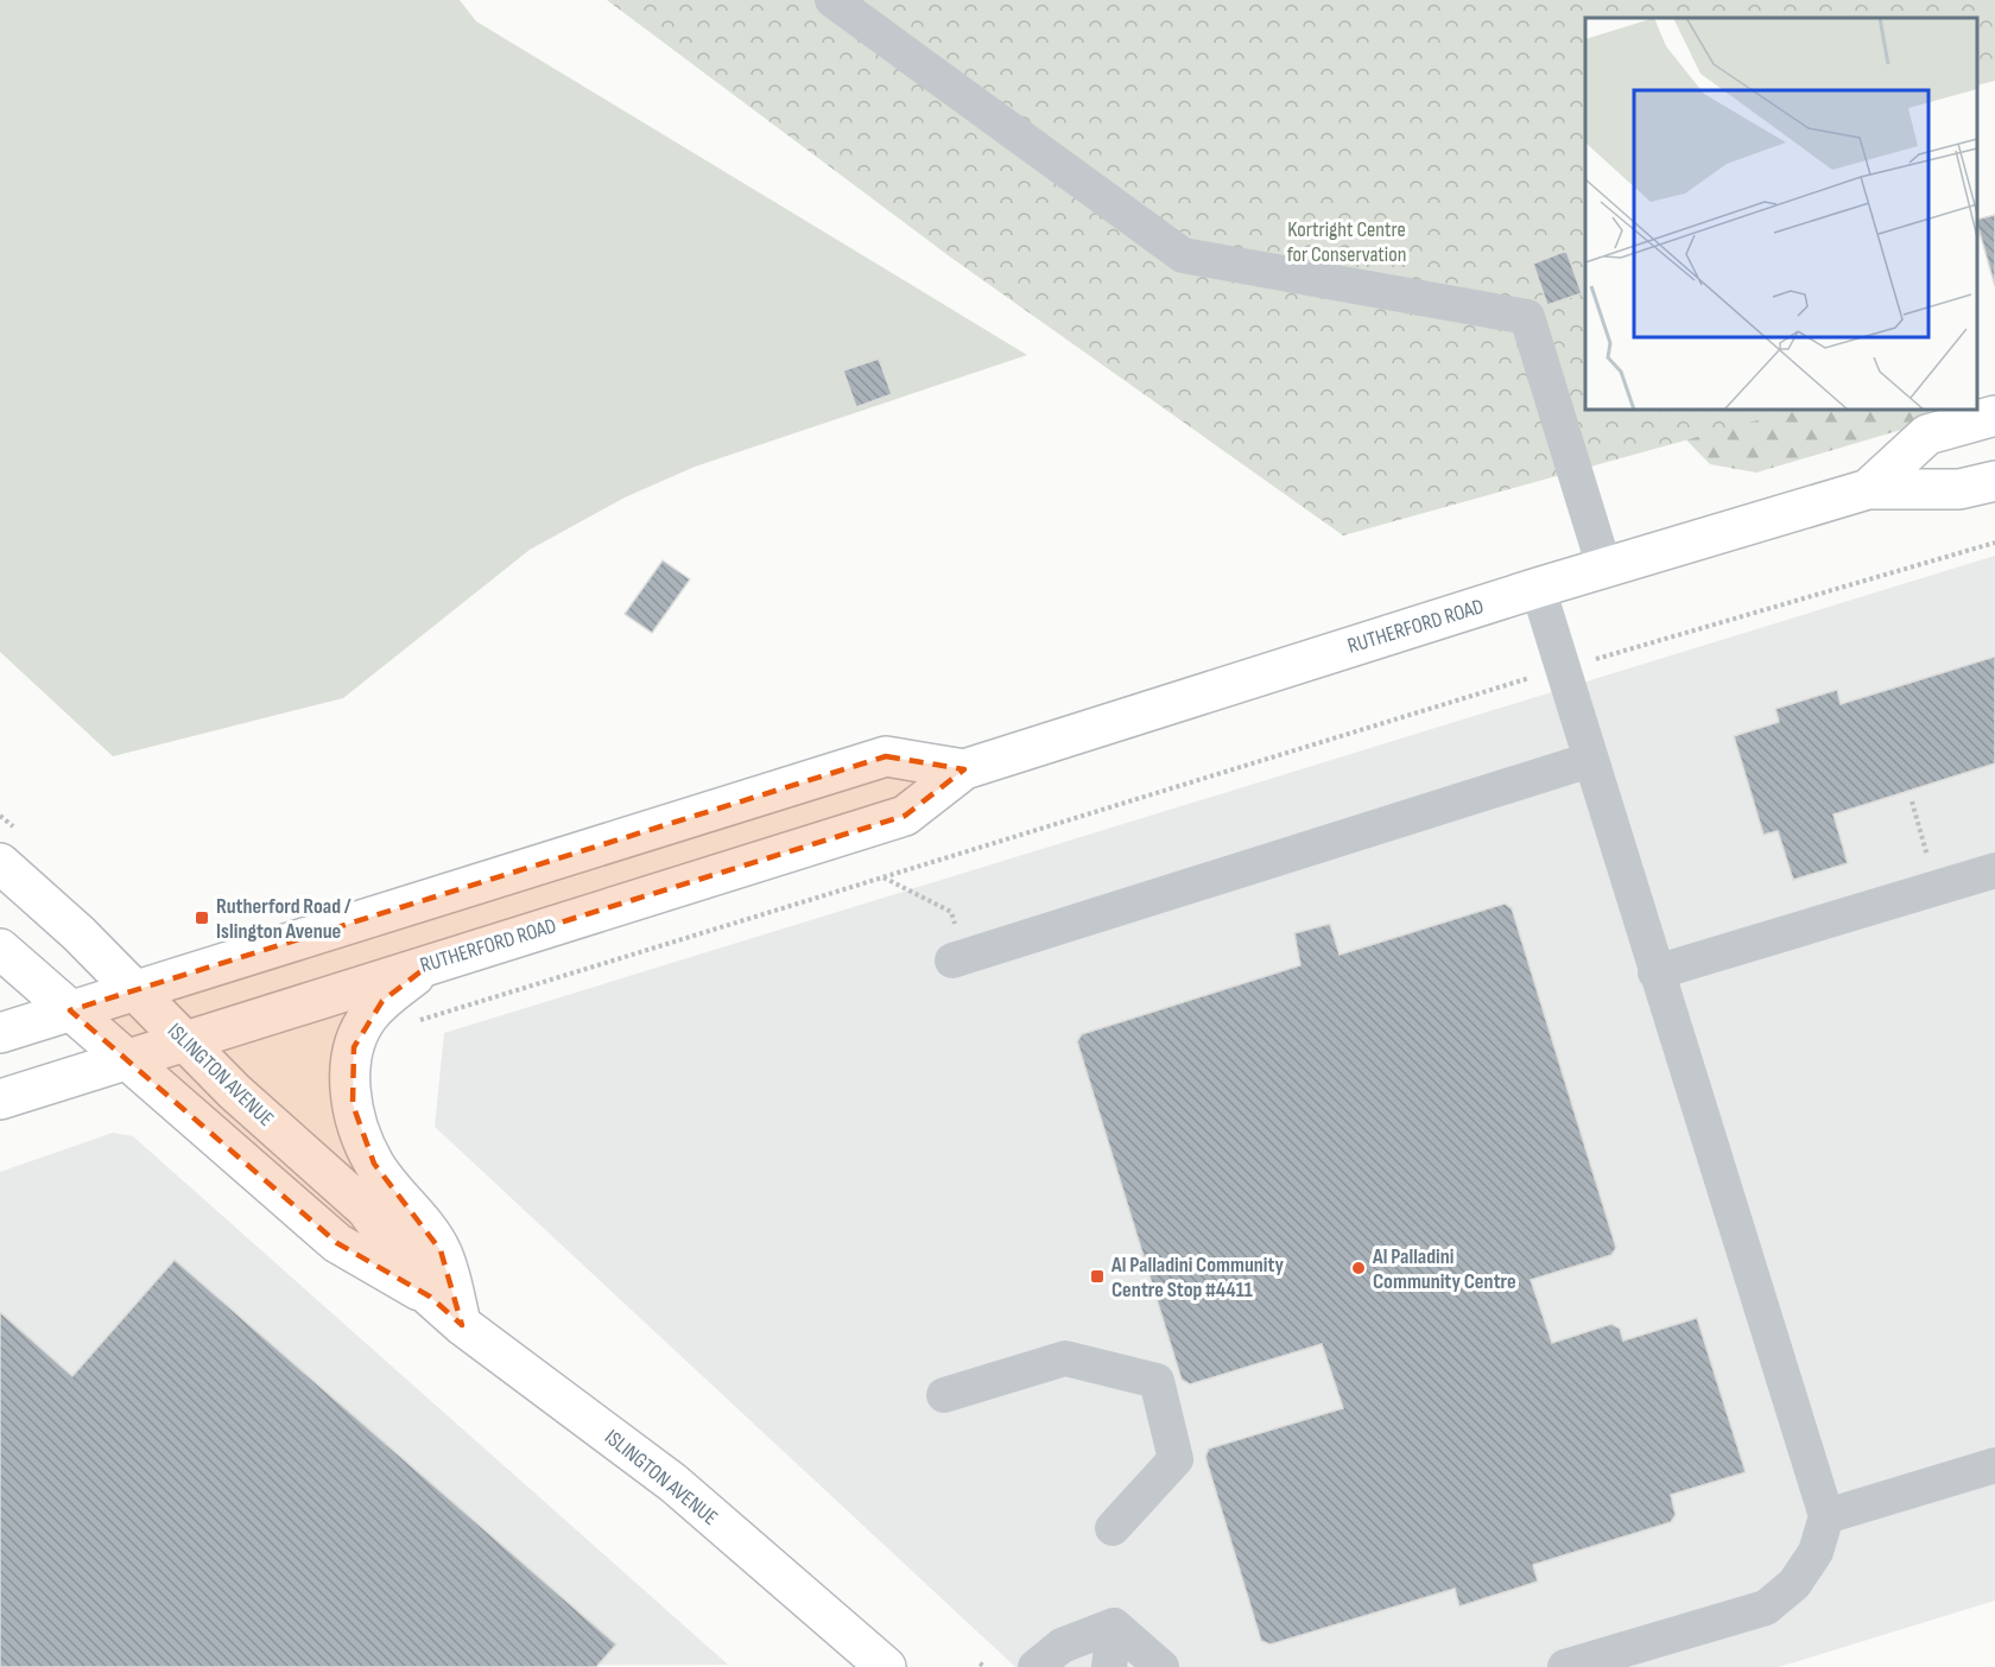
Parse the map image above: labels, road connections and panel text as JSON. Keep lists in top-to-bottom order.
{
  "streets": {
    "main road": ["RUTHERFORD ROAD", "ISLINGTON AVENUE"]
  },
  "crossings": [
    ["RUTHERFORD ROAD", "ISLINGTON AVENUE"]
  ],
  "parks": ["Kortright Centre for Conservation"],
  "places": {
    "transit": ["Rutherford Road / Islington Avenue", "Al Palladini Community Centre Stop #4411"],
    "other": ["Al Palladini Community Centre"]
  }
}
